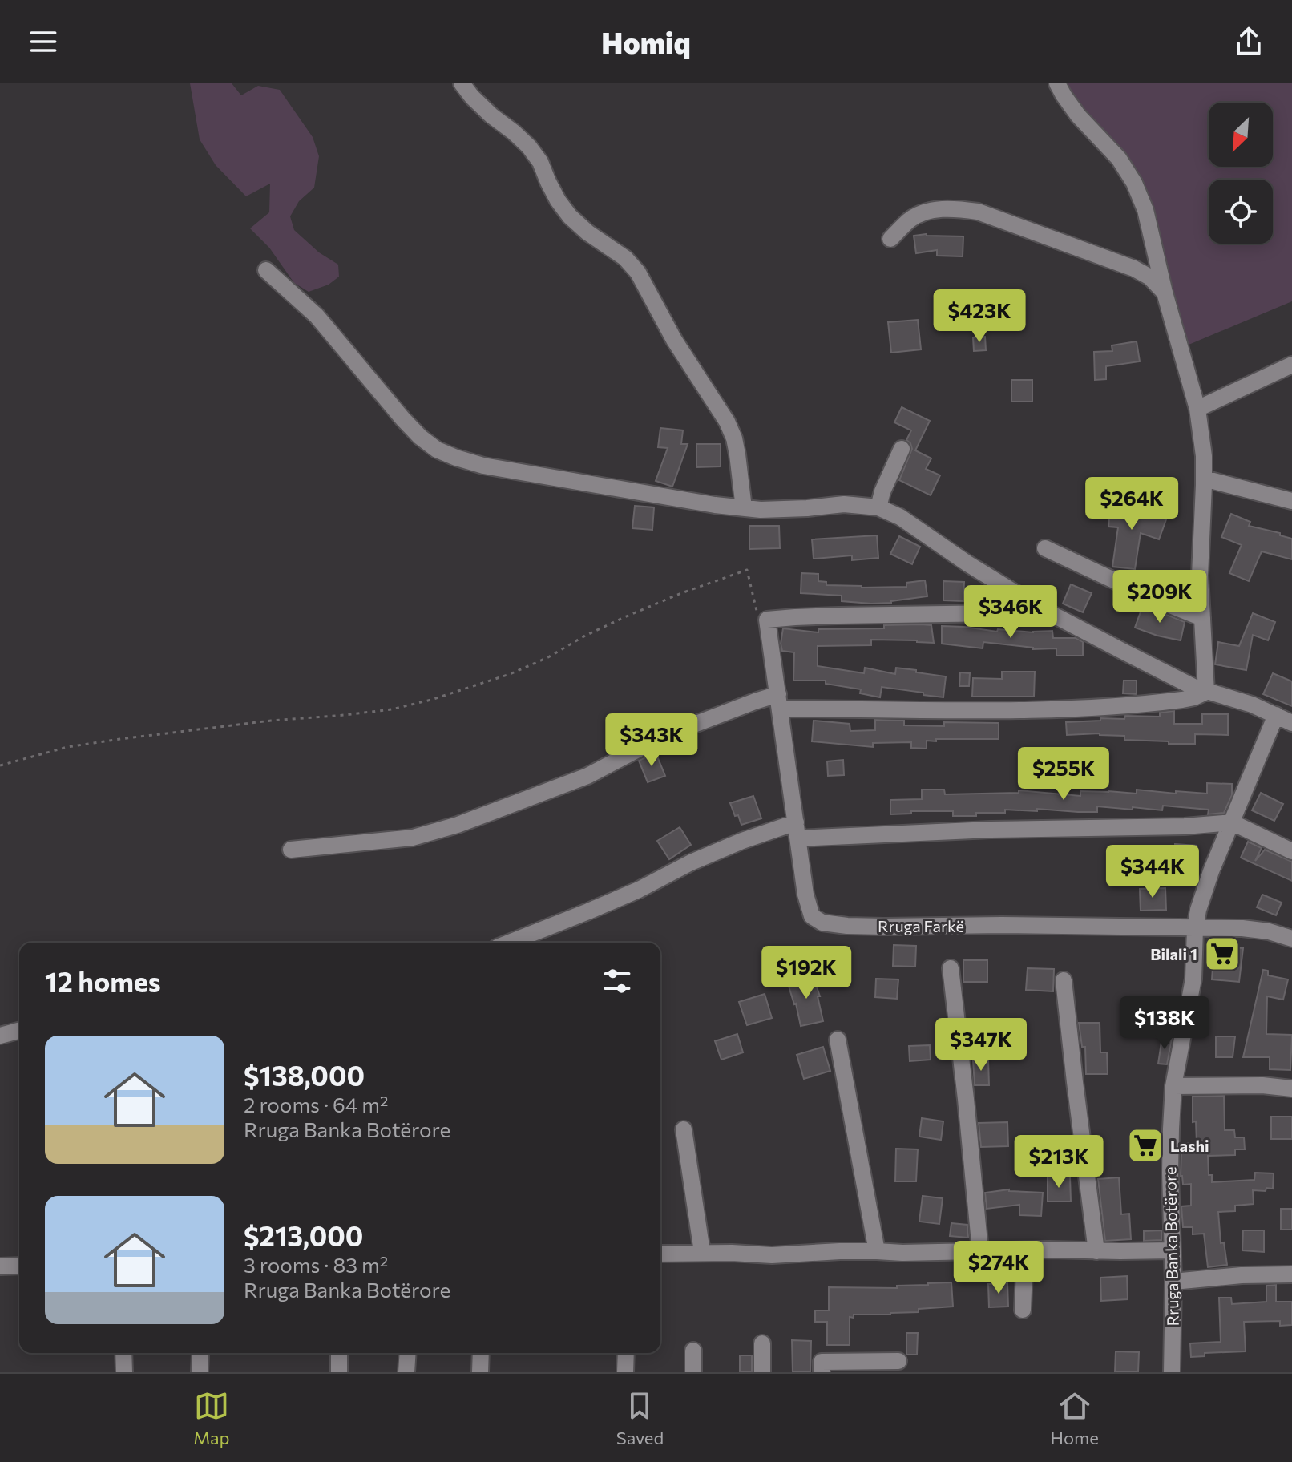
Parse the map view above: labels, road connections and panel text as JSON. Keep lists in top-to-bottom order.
{
  "streets": {
    "street": ["Rruga Farkë", "Rruga Banka Botërore"]
  },
  "crossings": [
    ["Rruga Farkë", "Rruga Banka Botërore"]
  ],
  "places": {
    "supermarket": ["Bilali 1", "Lashi"]
  },
  "north": "bottom left",
  "page": {
    "header": "Homiq",
    "price": [
      "$423K",
      "$264K",
      "$209K",
      "$346K",
      "$343K",
      "$255K",
      "$344K",
      "$192K",
      "$138K",
      "$347K",
      "$213K",
      "$274K"
    ],
    "heading": "12 homes",
    "list": [
      {
        "name": "$138,000",
        "note": "2 rooms · 64 m² · Rruga Banka Botërore"
      },
      {
        "name": "$213,000",
        "note": "3 rooms · 83 m² · Rruga Banka Botërore"
      }
    ],
    "tabs": ["Map", "Saved", "Home"]
  }
}
